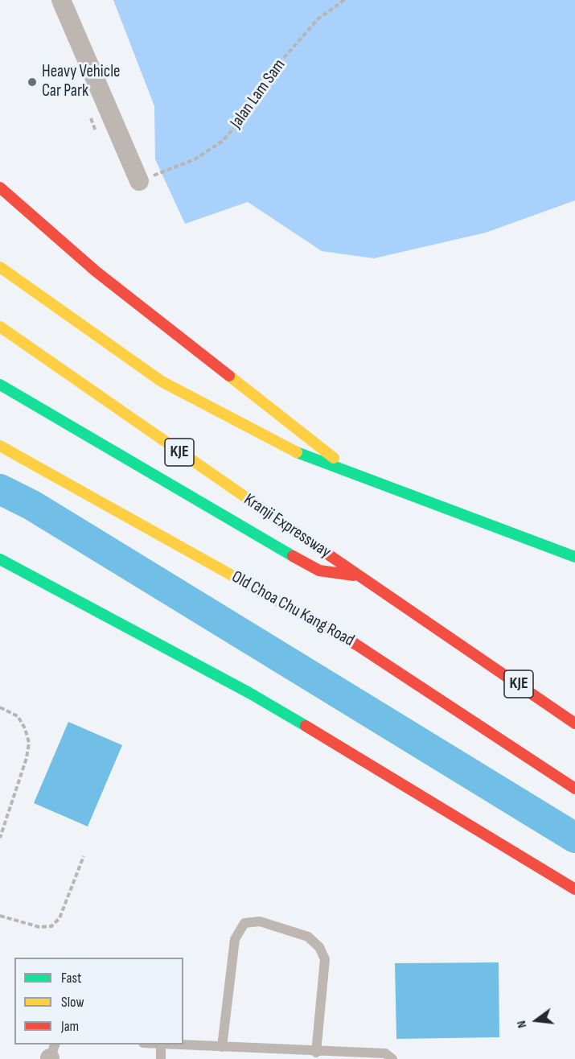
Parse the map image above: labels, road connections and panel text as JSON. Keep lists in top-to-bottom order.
{
  "streets": {
    "main road": ["KJE", "Kranji Expressway", "Old Choa Chu Kang Road"],
    "path": ["Jalan Lam Sam"]
  },
  "places": ["Heavy Vehicle Car Park"],
  "legend": ["Fast", "Slow", "Jam"],
  "north": "left"
}
